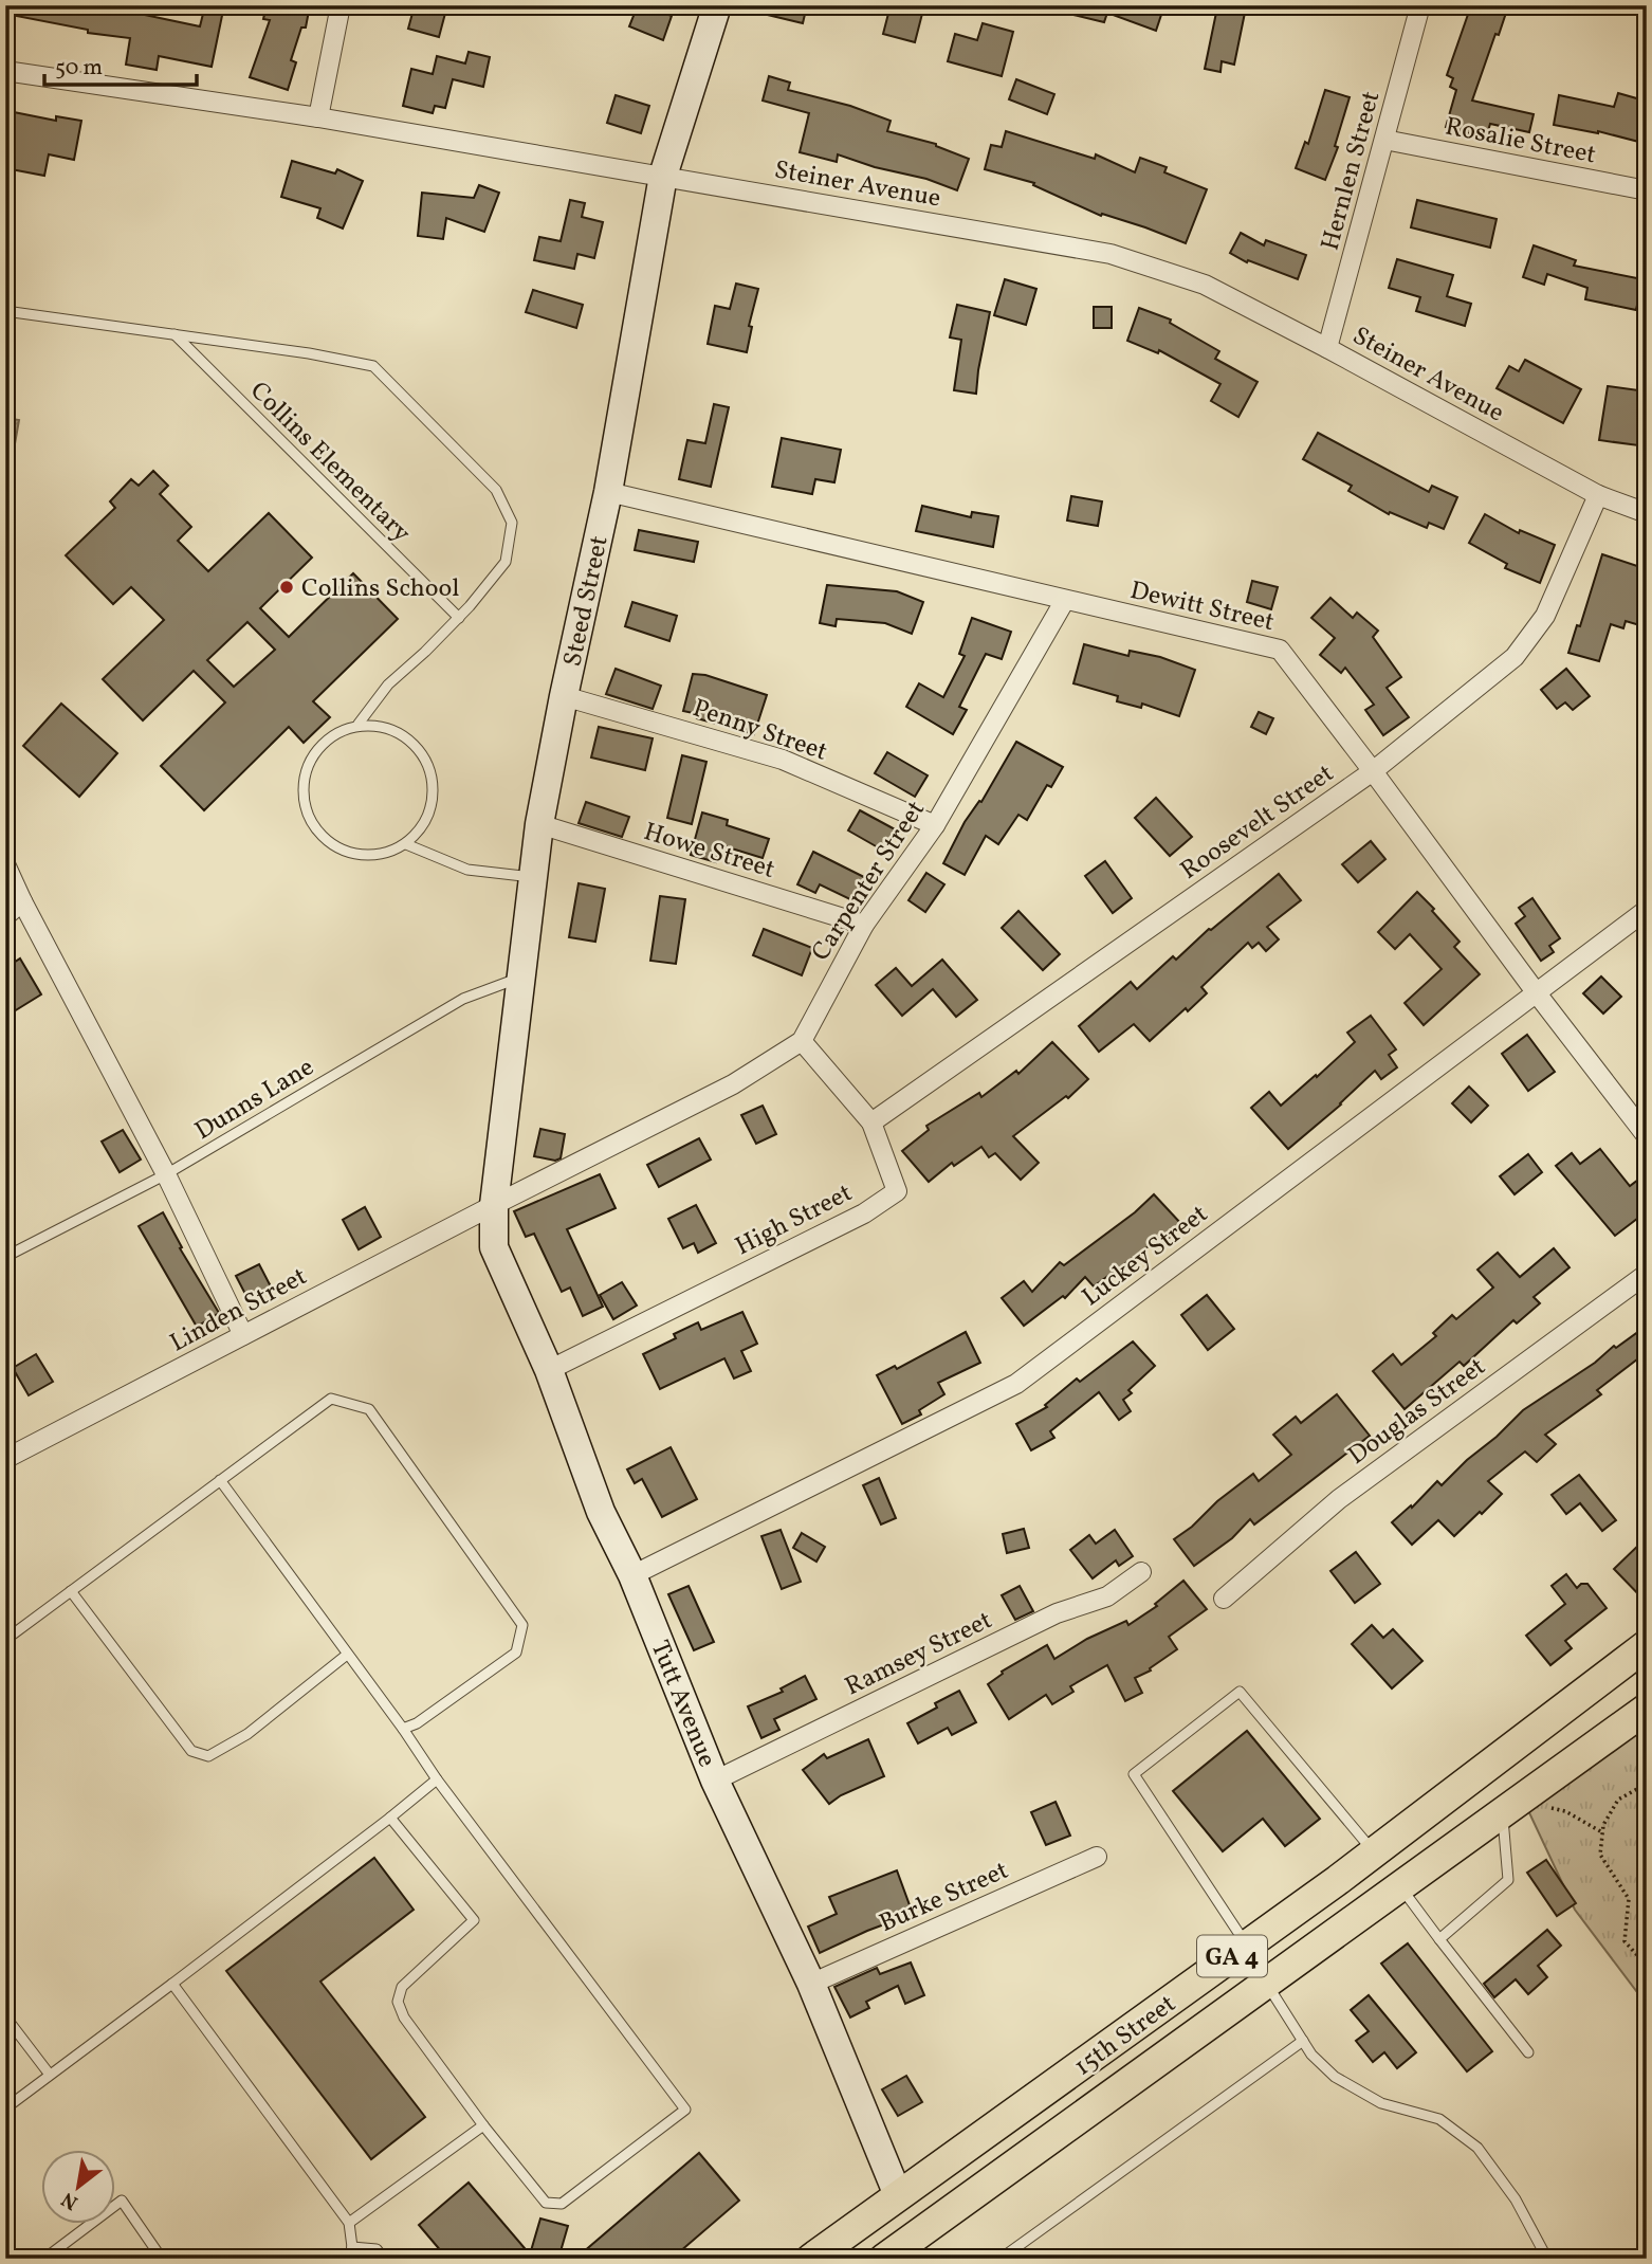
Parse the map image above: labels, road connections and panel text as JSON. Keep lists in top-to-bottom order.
{
  "streets": {
    "main road": ["GA 4", "15th Street"],
    "street": [
      "Rosalie Street",
      "Hernlen Street",
      "Steiner Avenue",
      "Steed Street",
      "Dewitt Street",
      "Penny Street",
      "Roosevelt Street",
      "Howe Street",
      "Carpenter Street",
      "High Street",
      "Luckey Street",
      "Linden Street",
      "Douglas Street",
      "Ramsey Street",
      "Tutt Avenue",
      "Burke Street"
    ],
    "lane": ["Collins Elementary", "Dunns Lane"]
  },
  "crossings": [
    ["Rosalie Street", "Hernlen Street"],
    ["Hernlen Street", "Steiner Avenue"],
    ["Steiner Avenue", "Steed Street"],
    ["Steiner Avenue", "Roosevelt Street"],
    ["Steed Street", "Dewitt Street"],
    ["Steed Street", "Penny Street"],
    ["Steed Street", "Howe Street"],
    ["Steed Street", "Carpenter Street"],
    ["Steed Street", "Dunns Lane"],
    ["Steed Street", "Linden Street"],
    ["Steed Street", "Tutt Avenue"],
    ["Dewitt Street", "Roosevelt Street"],
    ["Dewitt Street", "Carpenter Street"],
    ["Dewitt Street", "Luckey Street"],
    ["Penny Street", "Carpenter Street"],
    ["Roosevelt Street", "High Street"],
    ["Howe Street", "Carpenter Street"],
    ["Carpenter Street", "High Street"],
    ["Carpenter Street", "Linden Street"],
    ["Carpenter Street", "Tutt Avenue"],
    ["High Street", "Tutt Avenue"],
    ["Luckey Street", "Tutt Avenue"],
    ["Linden Street", "Tutt Avenue"],
    ["Ramsey Street", "Tutt Avenue"],
    ["Tutt Avenue", "Burke Street"],
    ["Tutt Avenue", "15th Street"]
  ],
  "places": ["Collins School"],
  "scale_bar": "50 m",
  "north": "bottom left"
}
